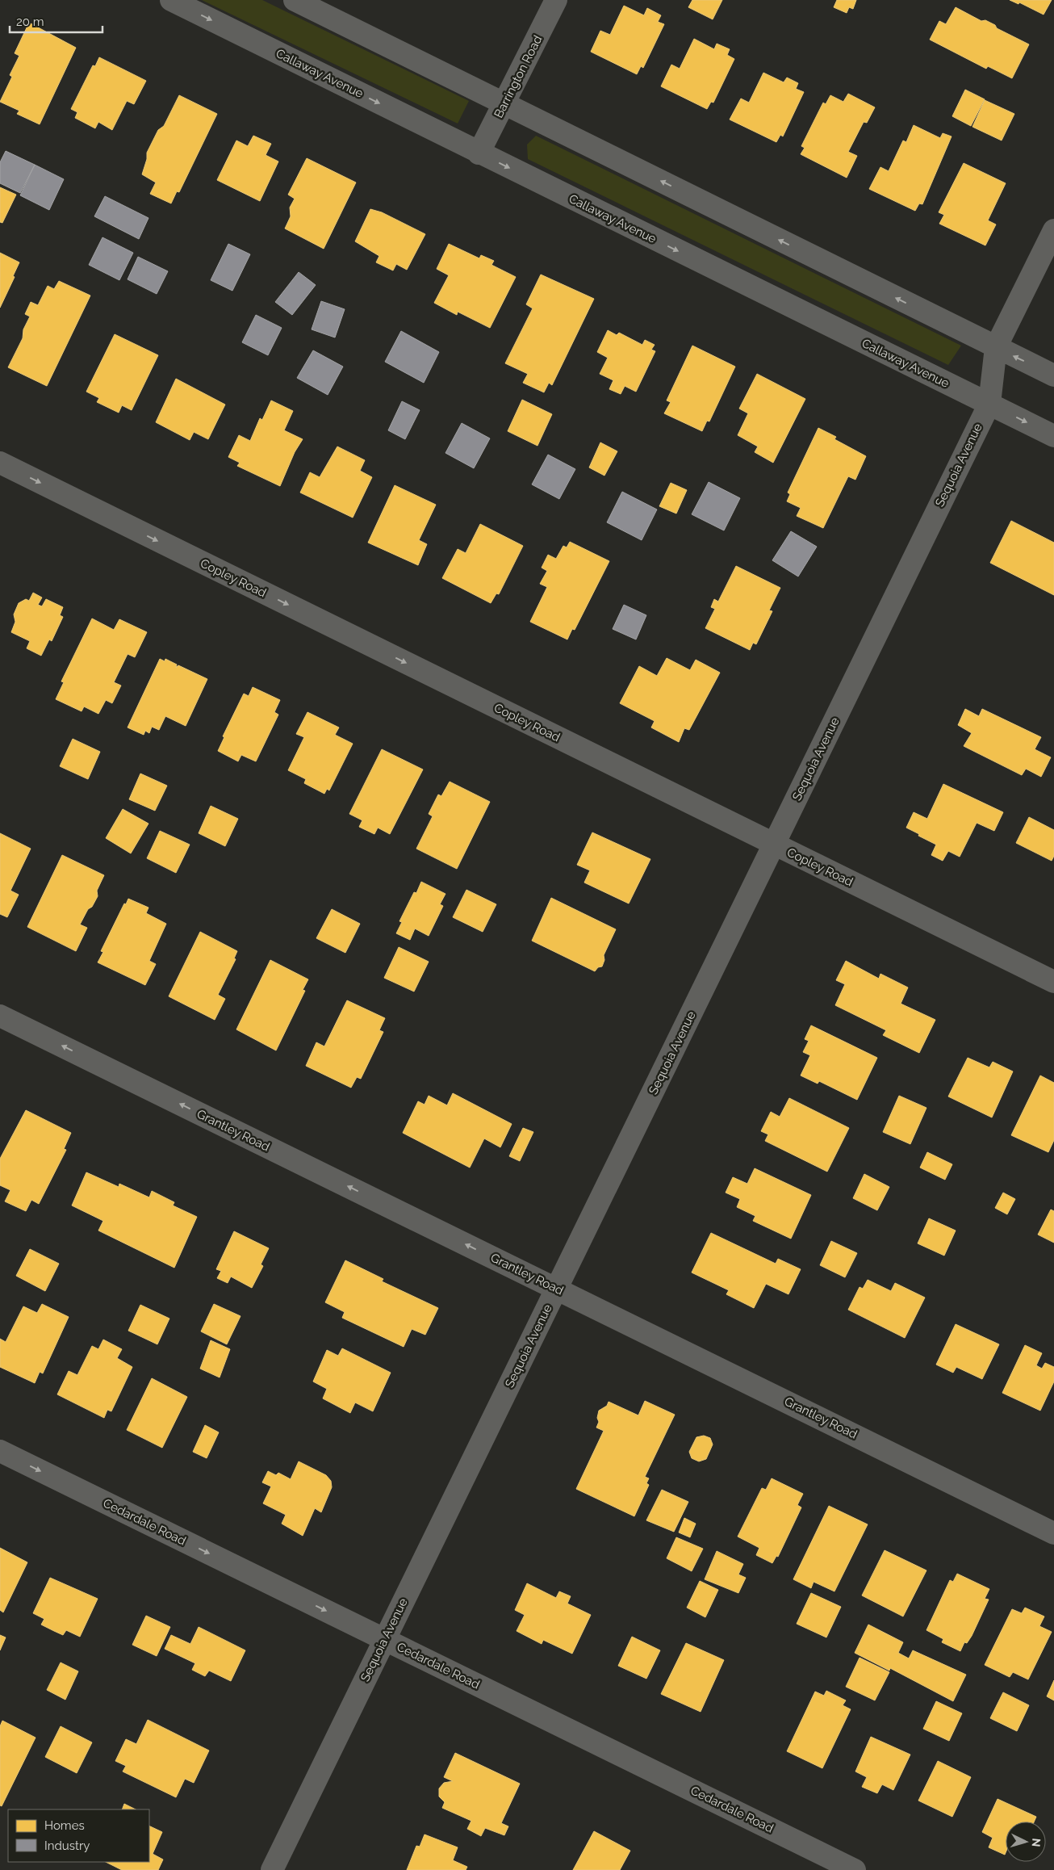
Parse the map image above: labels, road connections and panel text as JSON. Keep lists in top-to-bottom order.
{
  "streets": {
    "street": [
      "Callaway Avenue",
      "Barrington Road",
      "Sequoia Avenue",
      "Copley Road",
      "Grantley Road",
      "Cedardale Road"
    ]
  },
  "crossings": [
    ["Callaway Avenue", "Barrington Road"],
    ["Callaway Avenue", "Sequoia Avenue"],
    ["Sequoia Avenue", "Copley Road"],
    ["Sequoia Avenue", "Grantley Road"],
    ["Sequoia Avenue", "Cedardale Road"]
  ],
  "one_way": ["Copley Road", "Grantley Road", "Cedardale Road"],
  "legend": ["Homes", "Industry"],
  "scale_bar": "20 m",
  "north": "right"
}
